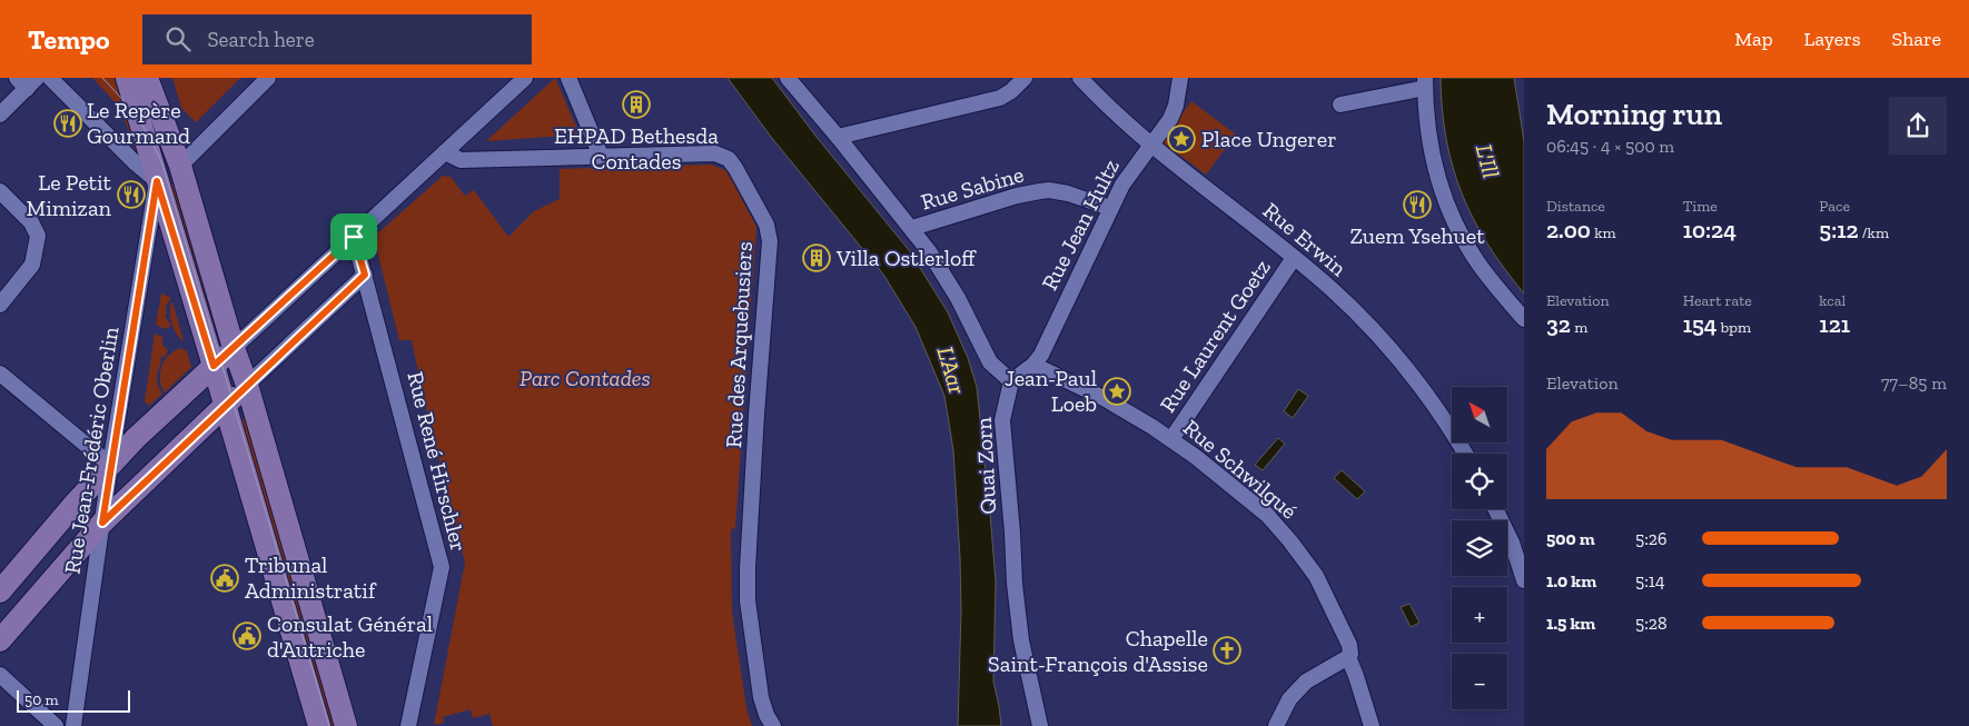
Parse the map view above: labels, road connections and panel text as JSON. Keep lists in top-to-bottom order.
{
  "streets": {
    "street": [
      "Rue Sabine",
      "Rue Jean Hultz",
      "Rue Erwin",
      "Rue Laurent Goetz",
      "Rue des Arquebusiers",
      "Rue Jean-Frédéric Oberlin",
      "Rue René Hirschler",
      "Quai Zorn",
      "Rue Schwilgué"
    ]
  },
  "crossings": [
    ["Rue Sabine", "Rue Jean Hultz"],
    ["Rue Jean Hultz", "Rue Erwin"],
    ["Rue Jean Hultz", "Rue Schwilgué"],
    ["Rue Erwin", "Rue Laurent Goetz"],
    ["Rue Laurent Goetz", "Rue Schwilgué"]
  ],
  "water": ["L'Ill", "L'Aar"],
  "parks": ["Parc Contades"],
  "places": {
    "building": ["EHPAD Bethesda Contades", "Villa Ostlerloff"],
    "restaurant": ["Le Repère Gourmand", "Le Petit Mimizan", "Zuem Ysehuet"],
    "place": ["Place Ungerer", "Jean-Paul Loeb"],
    "public building": ["Tribunal Administratif", "Consulat Général d'Autriche"],
    "church": ["Chapelle Saint-François d'Assise"]
  },
  "scale_bar": "50 m",
  "north": "top left",
  "page": {
    "header": "Tempo",
    "search": "Search here",
    "nav": ["Map", "Layers", "Share"],
    "heading": ["Morning run", "06:45 · 4 × 500 m"],
    "stats": [
      ["Distance", "2.00 km"],
      ["Time", "10:24"],
      ["Pace", "5:12 /km"],
      ["Elevation", "32 m"],
      ["Heart rate", "154 bpm"],
      ["kcal", "121"]
    ],
    "chart": ["Elevation", "77–85 m"],
    "map_buttons": ["+", "−"],
    "list": [
      {
        "name": "500 m",
        "note": "5:26"
      },
      {
        "name": "1.0 km",
        "note": "5:14"
      },
      {
        "name": "1.5 km",
        "note": "5:28"
      }
    ],
    "scale": "50 m"
  }
}
